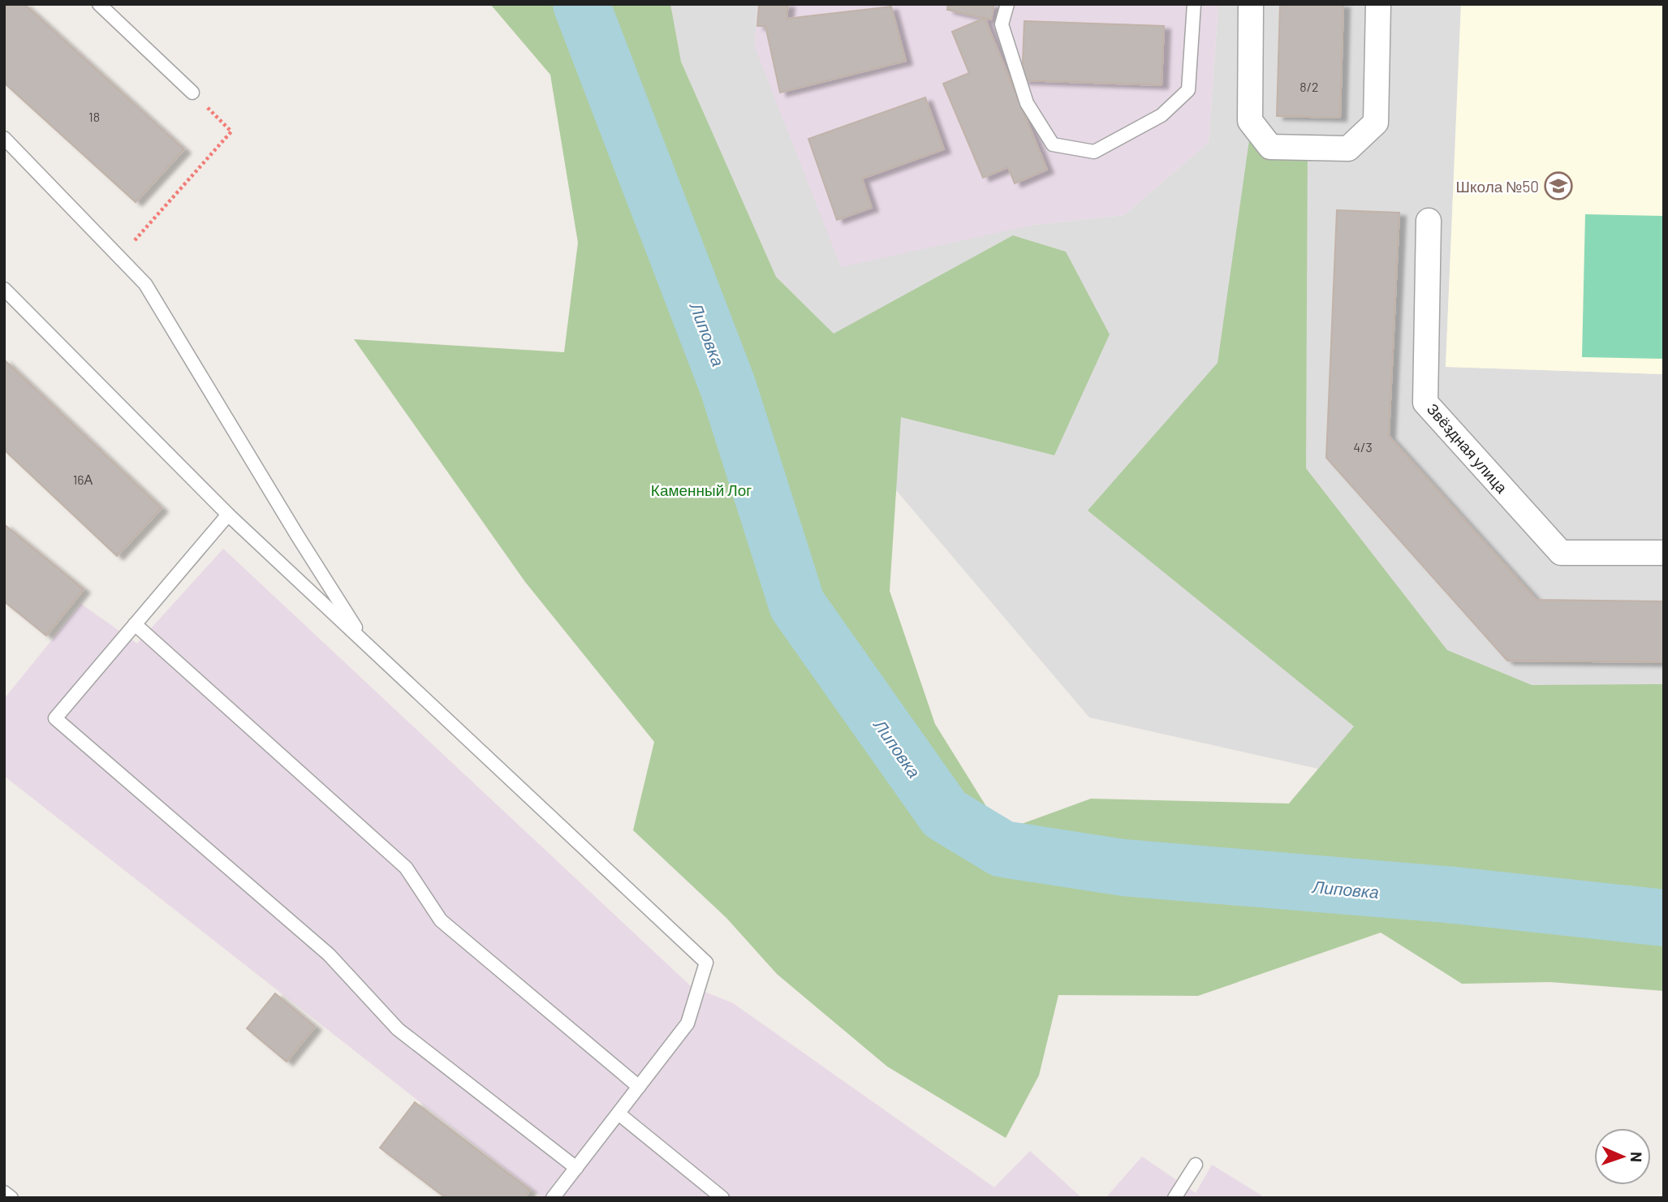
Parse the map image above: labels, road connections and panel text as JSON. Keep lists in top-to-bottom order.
{
  "streets": {
    "street": ["Звёздная улица"]
  },
  "water": ["Липовка"],
  "parks": ["Каменный Лог"],
  "places": {
    "school or university": ["Школа №50"]
  },
  "house_numbers": [
    "8/2",
    "18",
    "4/3",
    "16А"
  ],
  "north": "right"
}
